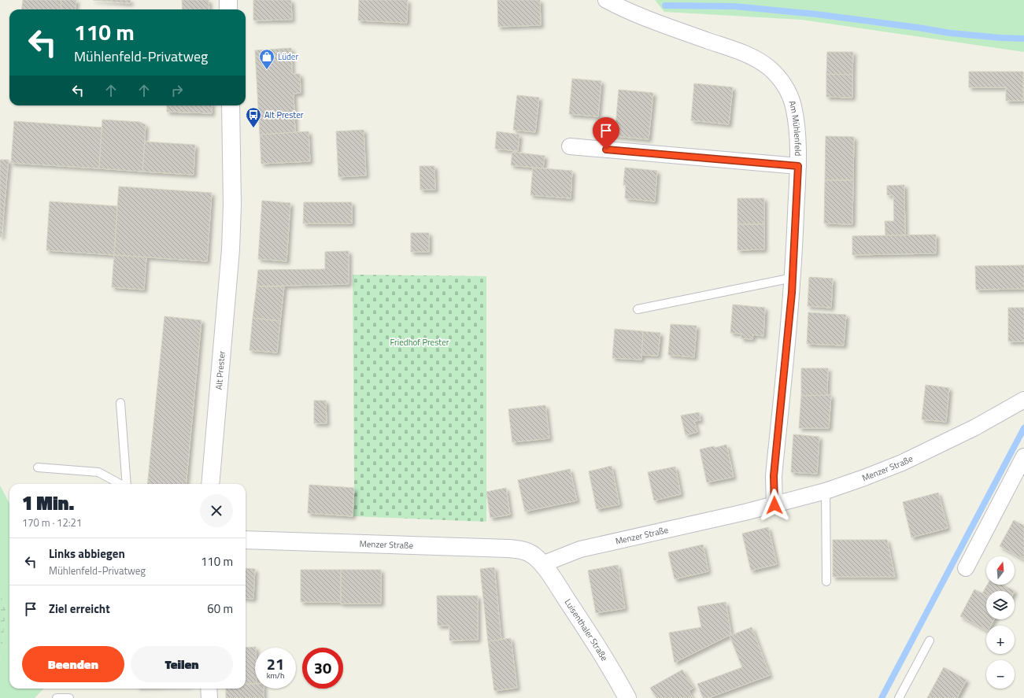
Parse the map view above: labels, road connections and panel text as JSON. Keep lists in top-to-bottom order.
{
  "streets": {
    "main road": ["Alt Prester", "Menzer Straße", "Luisenthaler Straße"],
    "street": ["Am Mühlenfeld"]
  },
  "crossings": [
    ["Am Mühlenfeld", "Menzer Straße"],
    ["Menzer Straße", "Luisenthaler Straße"]
  ],
  "parks": ["Friedhof Prester"],
  "places": {
    "shop": ["Lüder"],
    "bus stop": ["Alt Prester"]
  },
  "north": "top",
  "page": {
    "turn": ["110 m", "Mühlenfeld-Privatweg"],
    "heading": ["1 Min.", "170 m · 12:21"],
    "list": [
      {
        "name": "Links abbiegen",
        "note": "Mühlenfeld-Privatweg",
        "value": "110 m"
      },
      {
        "name": "Ziel erreicht",
        "value": "60 m"
      }
    ],
    "map_buttons": ["+", "−"],
    "buttons": ["Beenden", "Teilen"],
    "speed": "21 km/h",
    "limit": "30"
  }
}
